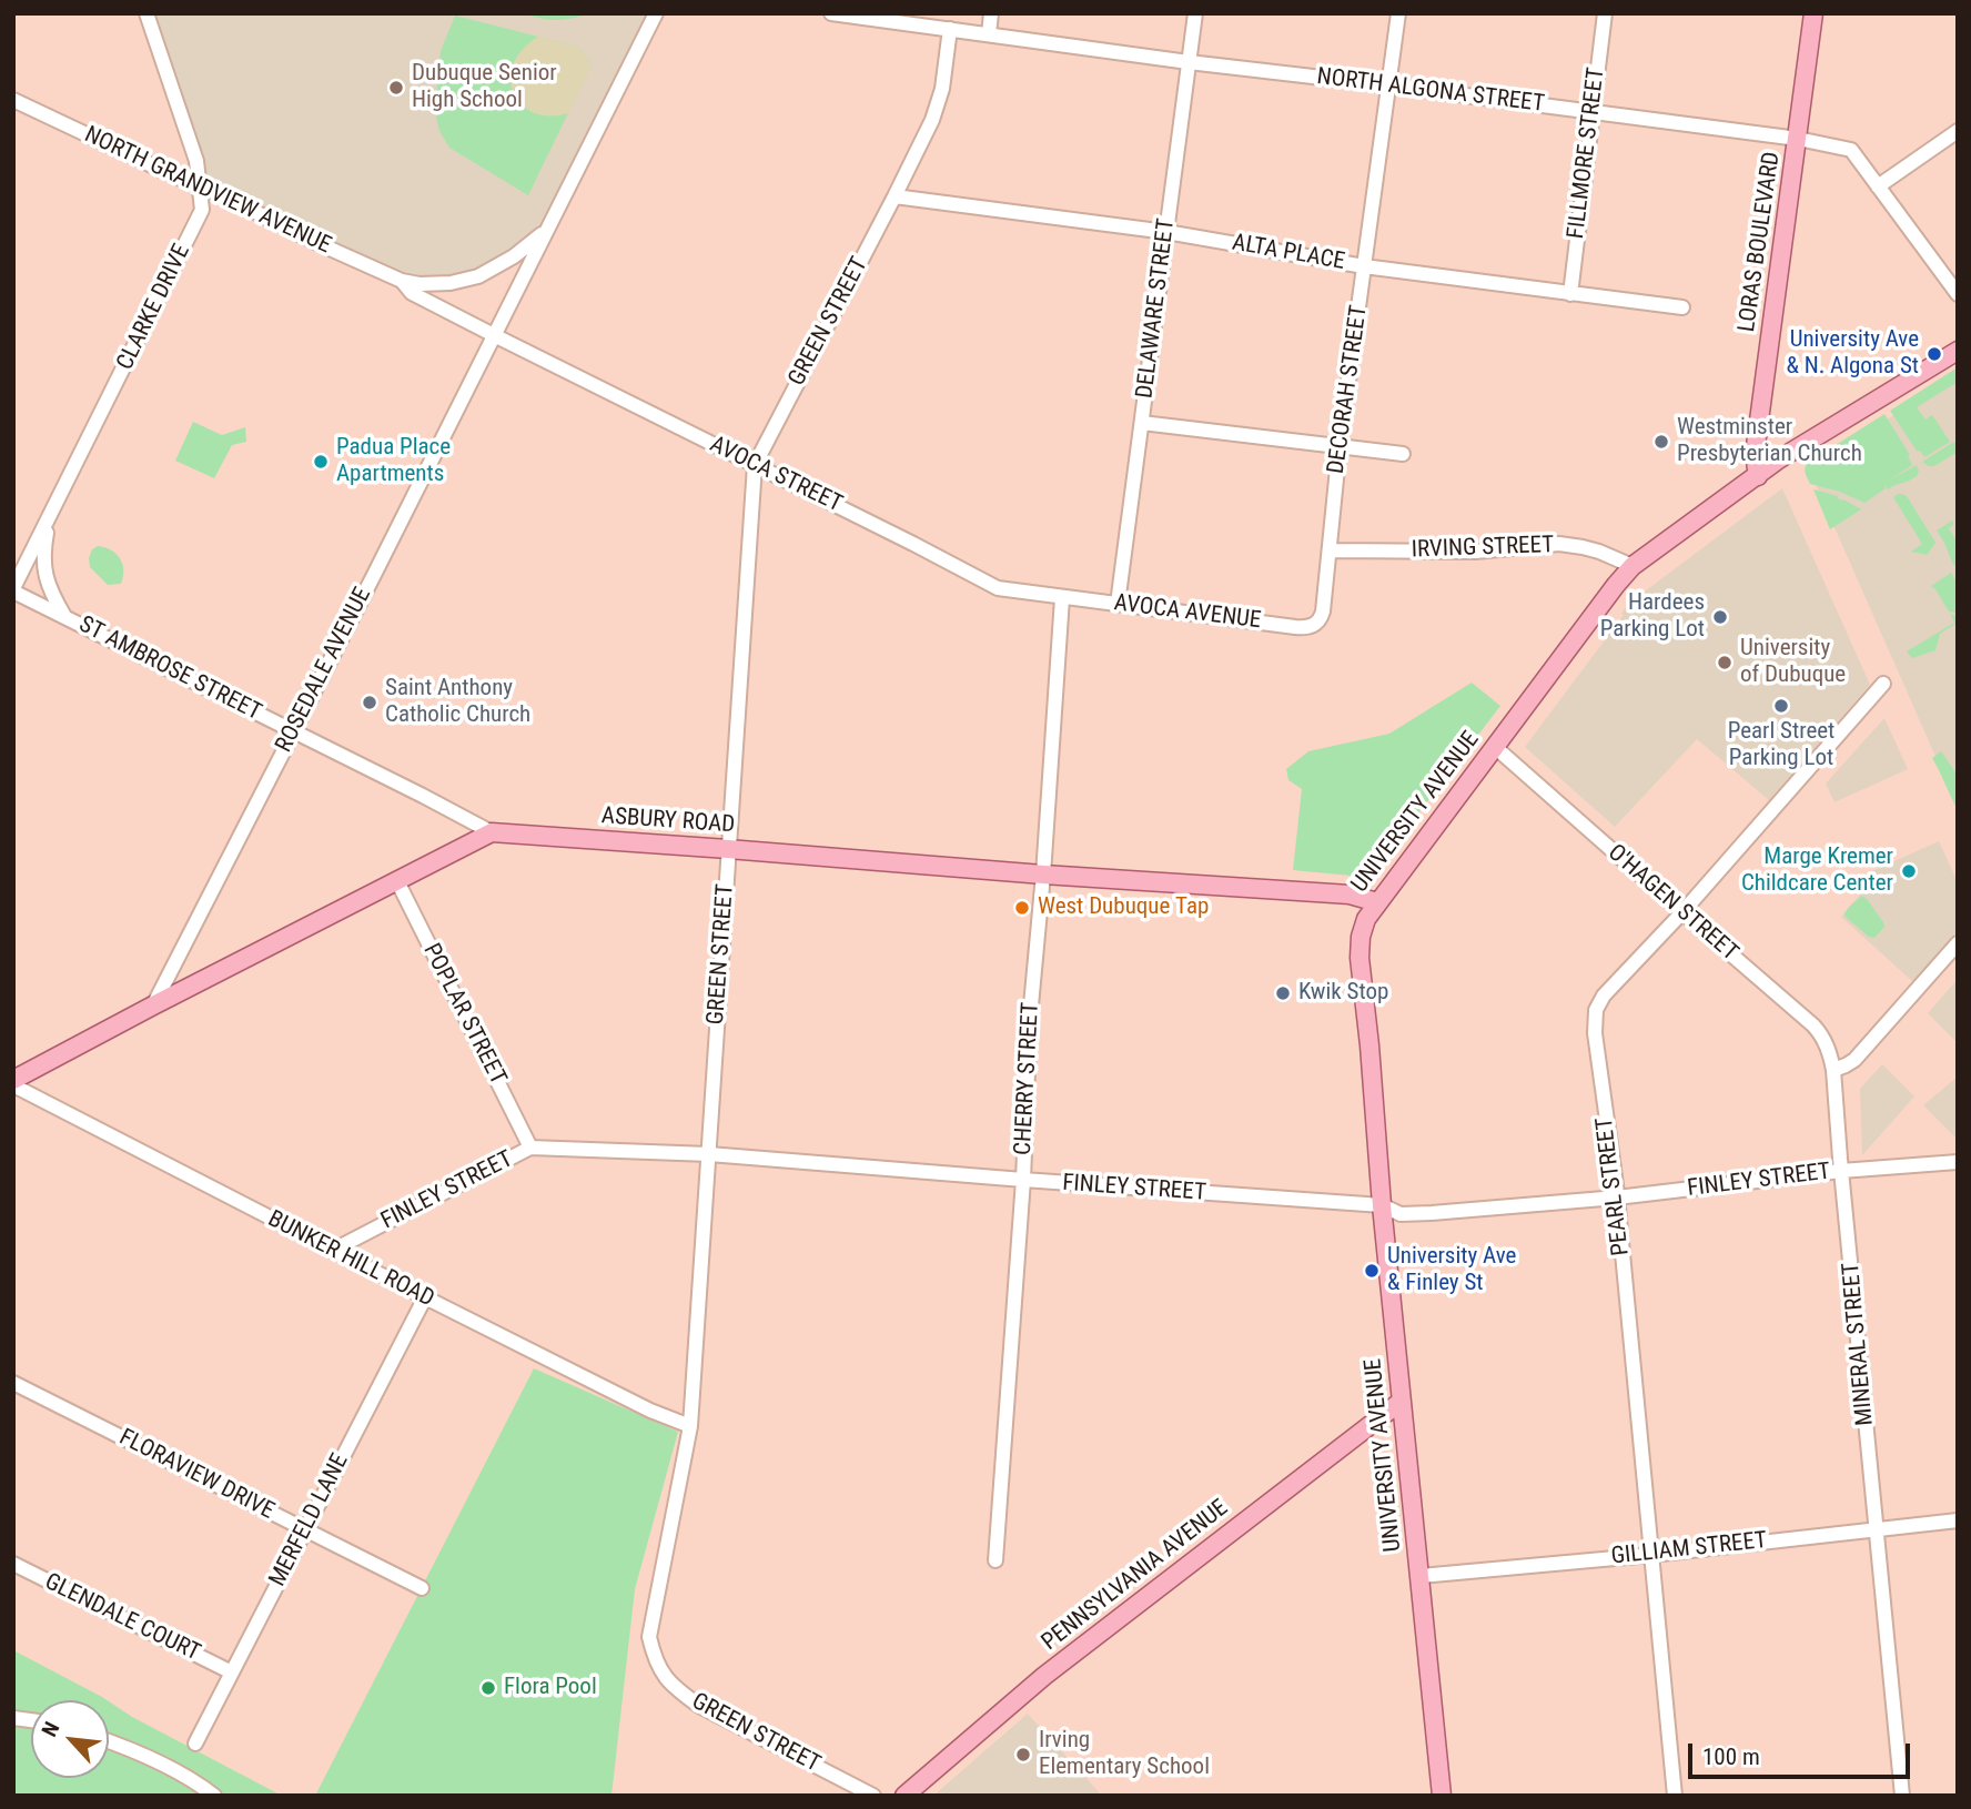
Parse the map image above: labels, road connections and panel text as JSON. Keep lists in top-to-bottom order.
{
  "streets": {
    "main road": [
      "LORAS BOULEVARD",
      "UNIVERSITY AVENUE",
      "ASBURY ROAD",
      "PENNSYLVANIA AVENUE"
    ],
    "street": [
      "NORTH ALGONA STREET",
      "FILLMORE STREET",
      "NORTH GRANDVIEW AVENUE",
      "ALTA PLACE",
      "CLARKE DRIVE",
      "DELAWARE STREET",
      "GREEN STREET",
      "DECORAH STREET",
      "AVOCA STREET",
      "IRVING STREET",
      "AVOCA AVENUE",
      "ST AMBROSE STREET",
      "ROSEDALE AVENUE",
      "O'HAGEN STREET",
      "POPLAR STREET",
      "CHERRY STREET",
      "FINLEY STREET",
      "PEARL STREET",
      "BUNKER HILL ROAD",
      "MINERAL STREET",
      "FLORAVIEW DRIVE",
      "MERFELD LANE",
      "GILLIAM STREET",
      "GLENDALE COURT"
    ]
  },
  "crossings": [
    ["NORTH ALGONA STREET", "FILLMORE STREET"],
    ["NORTH ALGONA STREET", "LORAS BOULEVARD"],
    ["NORTH ALGONA STREET", "DELAWARE STREET"],
    ["NORTH ALGONA STREET", "GREEN STREET"],
    ["NORTH ALGONA STREET", "DECORAH STREET"],
    ["FILLMORE STREET", "ALTA PLACE"],
    ["NORTH GRANDVIEW AVENUE", "CLARKE DRIVE"],
    ["NORTH GRANDVIEW AVENUE", "AVOCA STREET"],
    ["NORTH GRANDVIEW AVENUE", "ROSEDALE AVENUE"],
    ["LORAS BOULEVARD", "UNIVERSITY AVENUE"],
    ["ALTA PLACE", "DELAWARE STREET"],
    ["ALTA PLACE", "GREEN STREET"],
    ["ALTA PLACE", "DECORAH STREET"],
    ["CLARKE DRIVE", "ST AMBROSE STREET"],
    ["DELAWARE STREET", "AVOCA AVENUE"],
    ["GREEN STREET", "AVOCA STREET"],
    ["GREEN STREET", "ASBURY ROAD"],
    ["GREEN STREET", "FINLEY STREET"],
    ["GREEN STREET", "BUNKER HILL ROAD"],
    ["DECORAH STREET", "IRVING STREET"],
    ["DECORAH STREET", "AVOCA AVENUE"],
    ["AVOCA STREET", "AVOCA AVENUE"],
    ["AVOCA STREET", "ROSEDALE AVENUE"],
    ["AVOCA STREET", "CHERRY STREET"],
    ["IRVING STREET", "UNIVERSITY AVENUE"],
    ["AVOCA AVENUE", "CHERRY STREET"],
    ["ST AMBROSE STREET", "ROSEDALE AVENUE"],
    ["ST AMBROSE STREET", "ASBURY ROAD"],
    ["UNIVERSITY AVENUE", "ASBURY ROAD"],
    ["UNIVERSITY AVENUE", "O'HAGEN STREET"],
    ["UNIVERSITY AVENUE", "FINLEY STREET"],
    ["UNIVERSITY AVENUE", "GILLIAM STREET"],
    ["UNIVERSITY AVENUE", "PENNSYLVANIA AVENUE"],
    ["ASBURY ROAD", "CHERRY STREET"],
    ["O'HAGEN STREET", "PEARL STREET"],
    ["O'HAGEN STREET", "MINERAL STREET"],
    ["POPLAR STREET", "FINLEY STREET"],
    ["CHERRY STREET", "FINLEY STREET"],
    ["FINLEY STREET", "PEARL STREET"],
    ["FINLEY STREET", "BUNKER HILL ROAD"],
    ["FINLEY STREET", "MINERAL STREET"],
    ["PEARL STREET", "GILLIAM STREET"],
    ["BUNKER HILL ROAD", "MERFELD LANE"],
    ["MINERAL STREET", "GILLIAM STREET"],
    ["FLORAVIEW DRIVE", "MERFELD LANE"],
    ["MERFELD LANE", "GLENDALE COURT"]
  ],
  "places": [
    "Dubuque Senior High School",
    "University Ave & N. Algona St",
    "Westminster Presbyterian Church",
    "Padua Place Apartments",
    "Hardees Parking Lot",
    "University of Dubuque",
    "Saint Anthony Catholic Church",
    "Pearl Street Parking Lot",
    "Marge Kremer Childcare Center",
    "West Dubuque Tap",
    "Kwik Stop",
    "University Ave & Finley St",
    "Flora Pool",
    "Irving Elementary School"
  ],
  "scale_bar": "100 m",
  "north": "top left"
}
